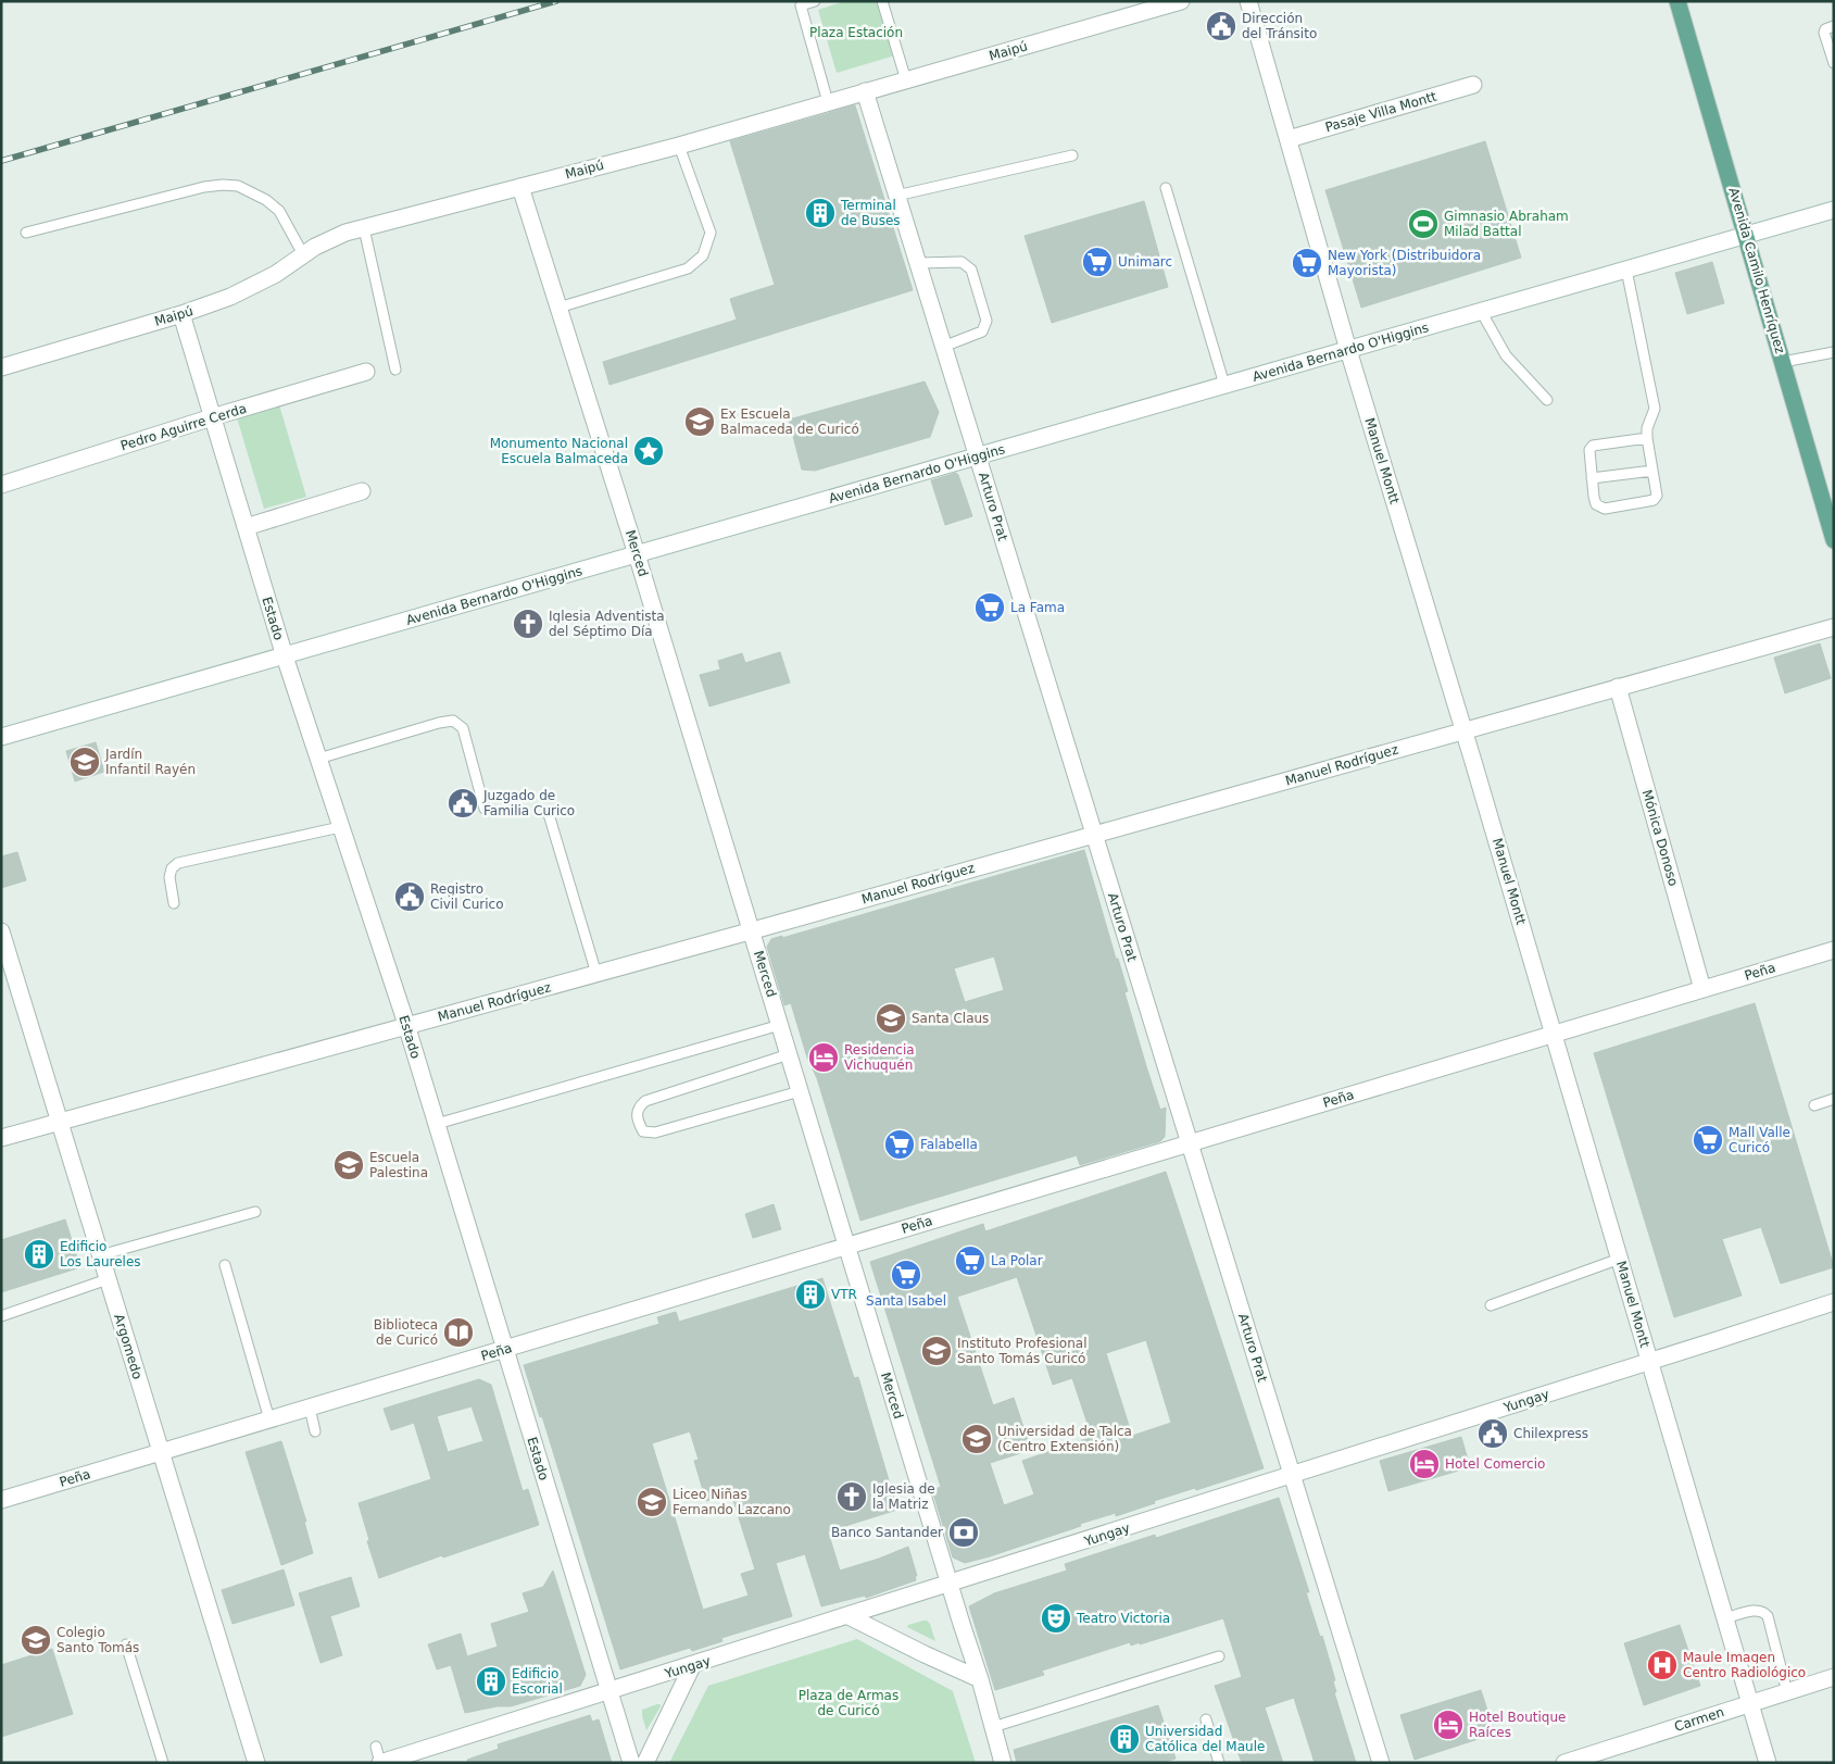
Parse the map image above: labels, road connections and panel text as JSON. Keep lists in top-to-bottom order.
{
  "streets": {
    "main road": ["Avenida Camilo Henríquez"],
    "street": [
      "Maipú",
      "Pasaje Villa Montt",
      "Avenida Bernardo O'Higgins",
      "Pedro Aguirre Cerda",
      "Manuel Montt",
      "Arturo Prat",
      "Merced",
      "Estado",
      "Manuel Rodríguez",
      "Mónica Donoso",
      "Peña",
      "Argomedo",
      "Yungay",
      "Carmen"
    ]
  },
  "crossings": [
    ["Maipú", "Arturo Prat"],
    ["Maipú", "Merced"],
    ["Maipú", "Estado"],
    ["Pasaje Villa Montt", "Manuel Montt"],
    ["Avenida Camilo Henríquez", "Avenida Bernardo O'Higgins"],
    ["Avenida Bernardo O'Higgins", "Manuel Montt"],
    ["Avenida Bernardo O'Higgins", "Arturo Prat"],
    ["Avenida Bernardo O'Higgins", "Merced"],
    ["Avenida Bernardo O'Higgins", "Estado"],
    ["Pedro Aguirre Cerda", "Estado"],
    ["Manuel Montt", "Manuel Rodríguez"],
    ["Manuel Montt", "Peña"],
    ["Manuel Montt", "Yungay"],
    ["Manuel Montt", "Carmen"],
    ["Arturo Prat", "Manuel Rodríguez"],
    ["Arturo Prat", "Peña"],
    ["Arturo Prat", "Yungay"],
    ["Merced", "Manuel Rodríguez"],
    ["Merced", "Peña"],
    ["Merced", "Yungay"],
    ["Estado", "Manuel Rodríguez"],
    ["Estado", "Peña"],
    ["Estado", "Yungay"],
    ["Manuel Rodríguez", "Mónica Donoso"],
    ["Manuel Rodríguez", "Argomedo"],
    ["Mónica Donoso", "Peña"],
    ["Peña", "Argomedo"]
  ],
  "parks": ["Plaza Estación", "Plaza de Armas de Curicó"],
  "places": {
    "public building": [
      "Dirección del Tránsito",
      "Juzgado de Familia Curico",
      "Registro Civil Curico",
      "Chilexpress"
    ],
    "building": [
      "Terminal de Buses",
      "Edificio Los Laureles",
      "VTR",
      "Edificio Escorial",
      "Universidad Católica del Maule"
    ],
    "sports": ["Gimnasio Abraham Milad Battal"],
    "supermarket": [
      "Unimarc",
      "New York (Distribuidora Mayorista)",
      "La Fama",
      "Mall Valle Curicó",
      "Falabella",
      "La Polar",
      "Santa Isabel"
    ],
    "school or university": [
      "Ex Escuela Balmaceda de Curicó",
      "Jardín Infantil Rayén",
      "Santa Claus",
      "Escuela Palestina",
      "Instituto Profesional Santo Tomás Curicó",
      "Universidad de Talca (Centro Extensión)",
      "Liceo Niñas Fernando Lazcano",
      "Colegio Santo Tomás"
    ],
    "place": ["Monumento Nacional Escuela Balmaceda"],
    "church": ["Iglesia Adventista del Séptimo Día", "Iglesia de la Matriz"],
    "hotel": ["Residencia Vichuquén", "Hotel Comercio", "Hotel Boutique Raíces"],
    "library": ["Biblioteca de Curicó"],
    "bank": ["Banco Santander"],
    "theatre": ["Teatro Victoria"],
    "hospital": ["Maule Imagen Centro Radiológico"]
  }
}
